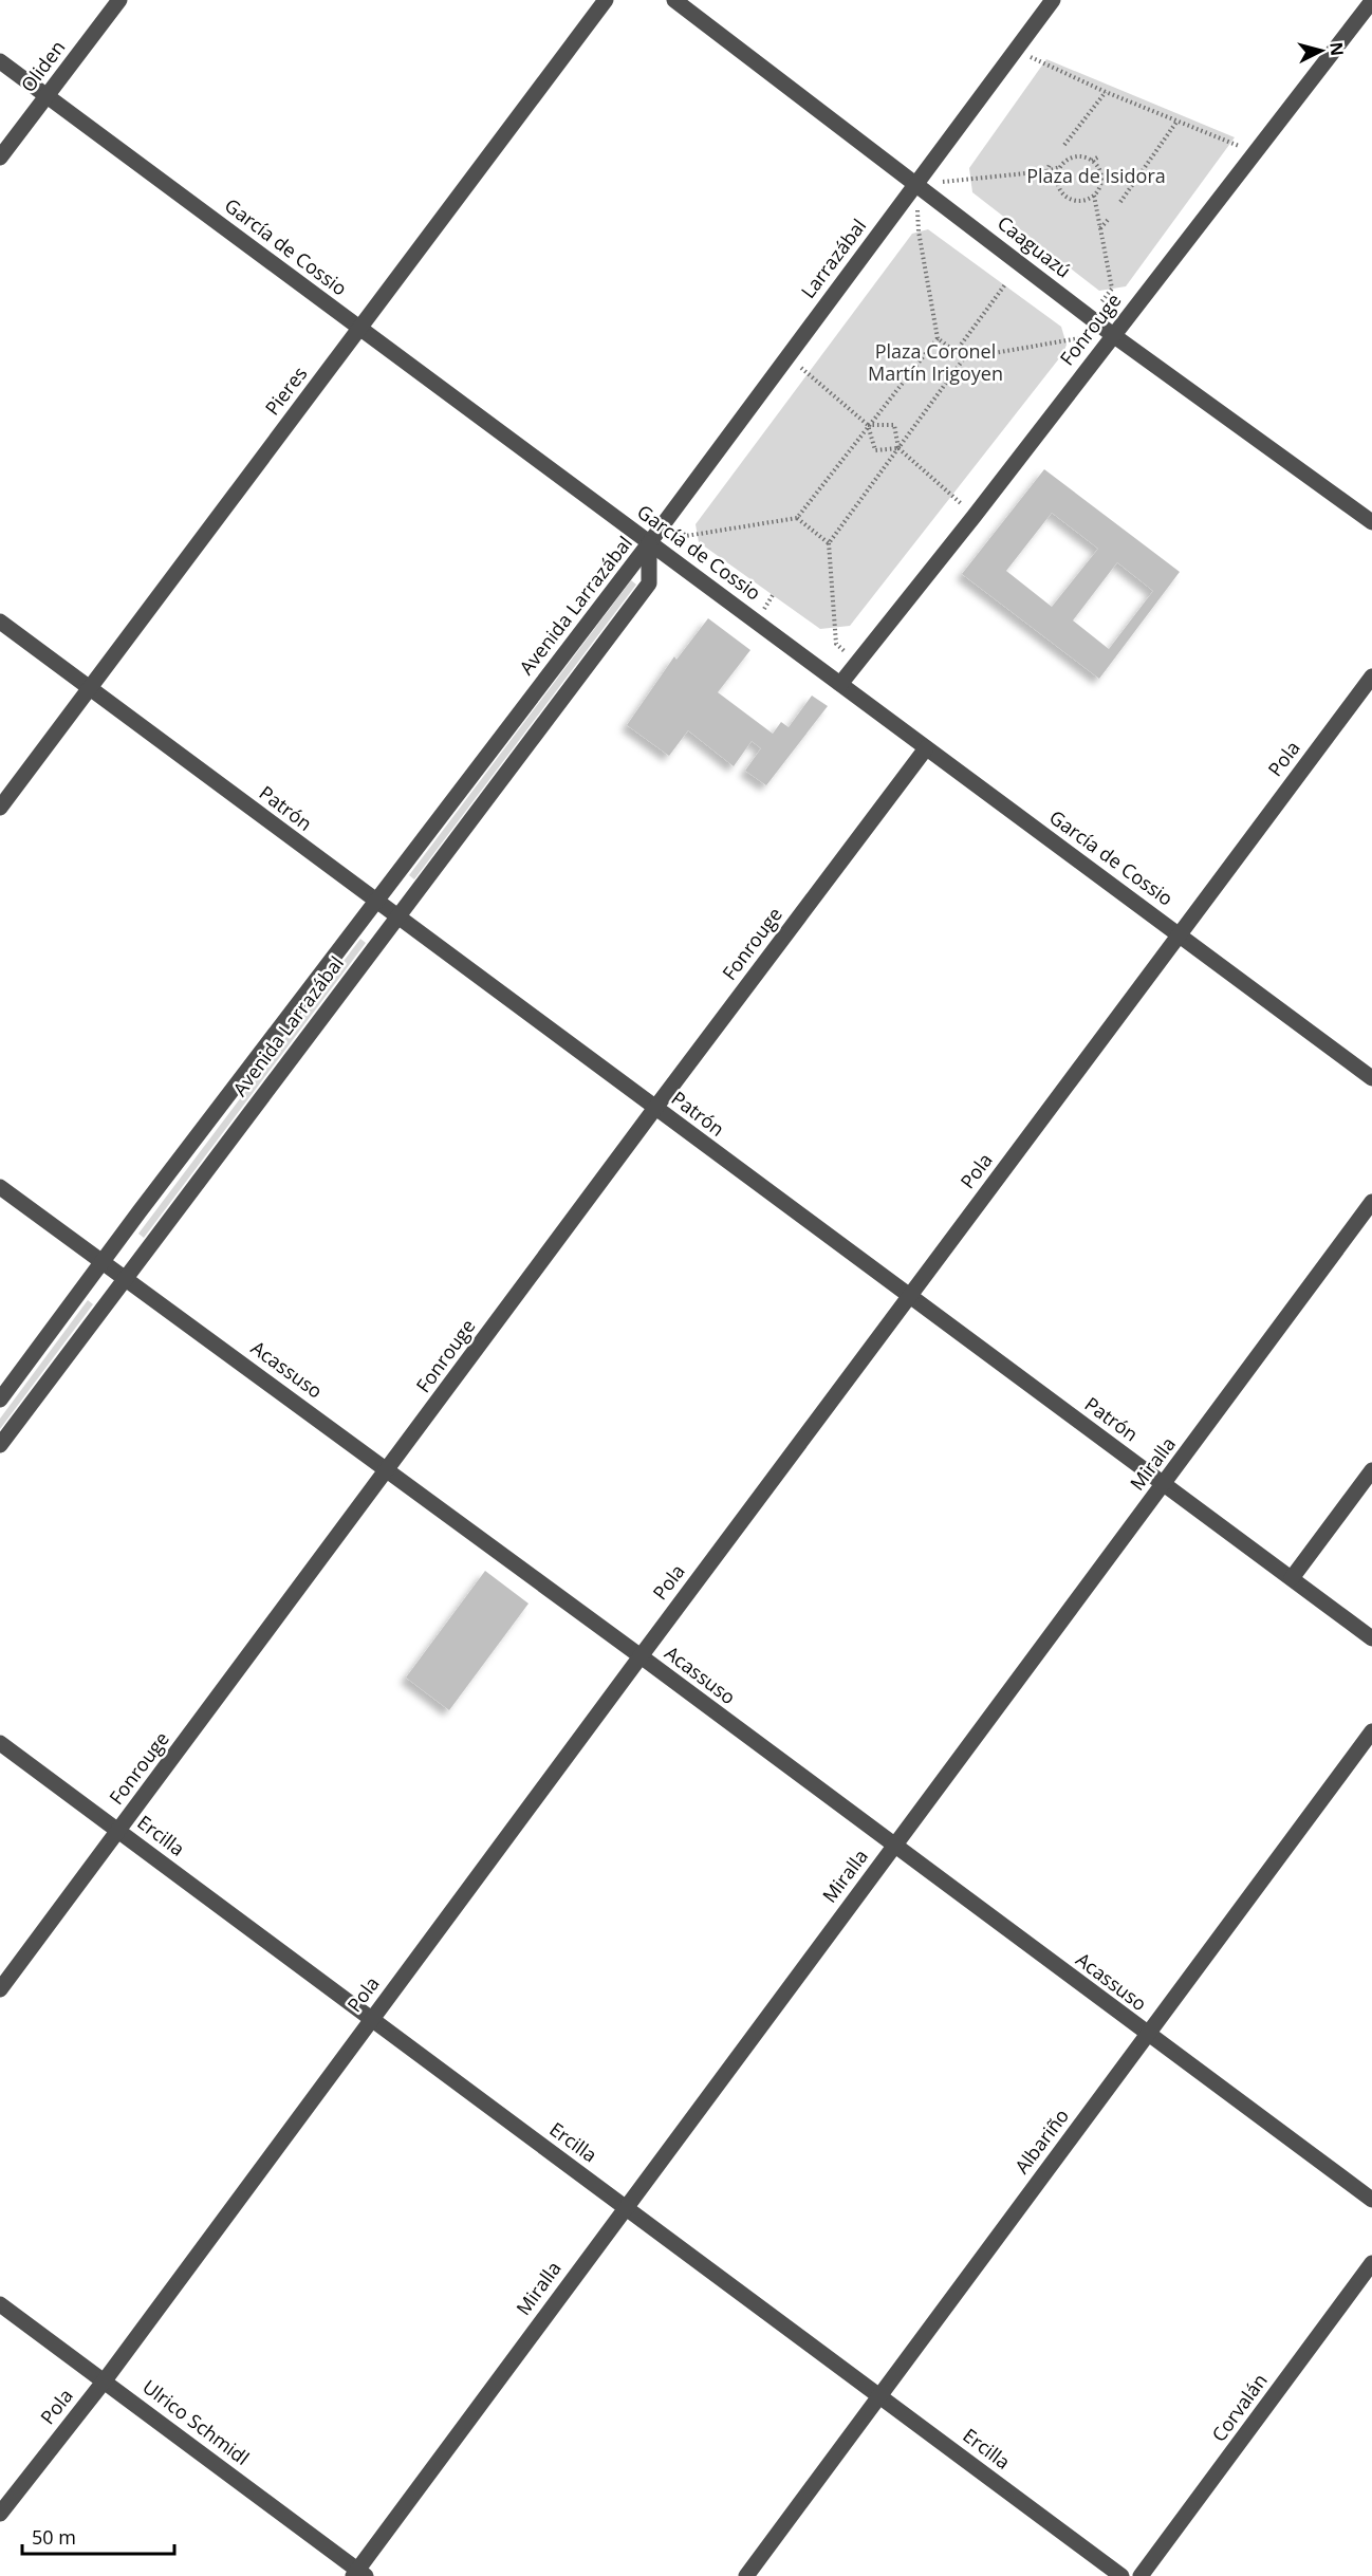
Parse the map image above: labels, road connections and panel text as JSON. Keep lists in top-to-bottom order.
{
  "streets": {
    "street": [
      "Oliden",
      "García de Cossio",
      "Caaguazú",
      "Larrazábal",
      "Fonrouge",
      "Pieres",
      "Avenida Larrazábal",
      "Pola",
      "Patrón",
      "Acassuso",
      "Miralla",
      "Ercilla",
      "Albariño",
      "Corvalán",
      "Ulrico Schmidl"
    ]
  },
  "crossings": [
    ["Oliden", "García de Cossio"],
    ["García de Cossio", "Larrazábal"],
    ["García de Cossio", "Fonrouge"],
    ["García de Cossio", "Pieres"],
    ["García de Cossio", "Avenida Larrazábal"],
    ["García de Cossio", "Pola"],
    ["Caaguazú", "Larrazábal"],
    ["Caaguazú", "Fonrouge"],
    ["Larrazábal", "Avenida Larrazábal"],
    ["Fonrouge", "Patrón"],
    ["Fonrouge", "Acassuso"],
    ["Fonrouge", "Ercilla"],
    ["Pieres", "Patrón"],
    ["Avenida Larrazábal", "Patrón"],
    ["Avenida Larrazábal", "Acassuso"],
    ["Pola", "Patrón"],
    ["Pola", "Acassuso"],
    ["Pola", "Ercilla"],
    ["Pola", "Ulrico Schmidl"],
    ["Patrón", "Miralla"],
    ["Acassuso", "Miralla"],
    ["Acassuso", "Albariño"],
    ["Miralla", "Ercilla"],
    ["Miralla", "Ulrico Schmidl"],
    ["Ercilla", "Albariño"]
  ],
  "parks": ["Plaza de Isidora", "Plaza Coronel Martín Irigoyen"],
  "scale_bar": "50 m",
  "north": "right"
}
